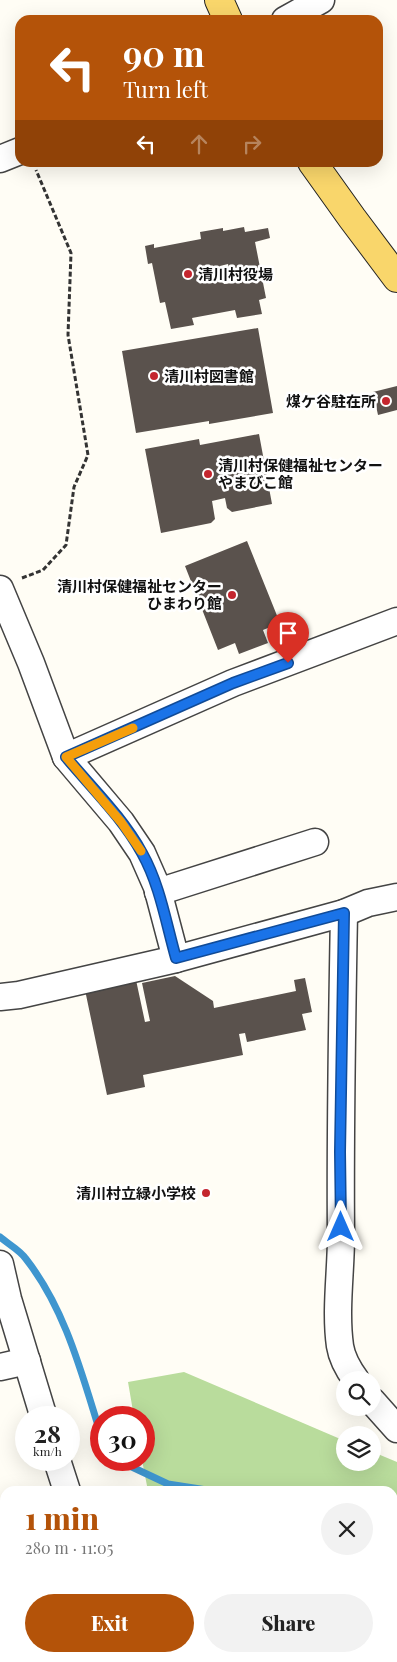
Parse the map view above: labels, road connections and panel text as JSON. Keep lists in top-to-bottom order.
{
  "places": [
    "清川村役場",
    "清川村図書館",
    "煤ケ谷駐在所",
    "清川村保健福祉センター やまびこ館",
    "清川村保健福祉センター ひまわり館",
    "清川村立緑小学校"
  ],
  "page": {
    "turn": ["90 m", "Turn left"],
    "speed": "28 km/h",
    "limit": "30",
    "heading": ["1 min", "280 m · 11:05"],
    "buttons": ["Exit", "Share"]
  }
}
